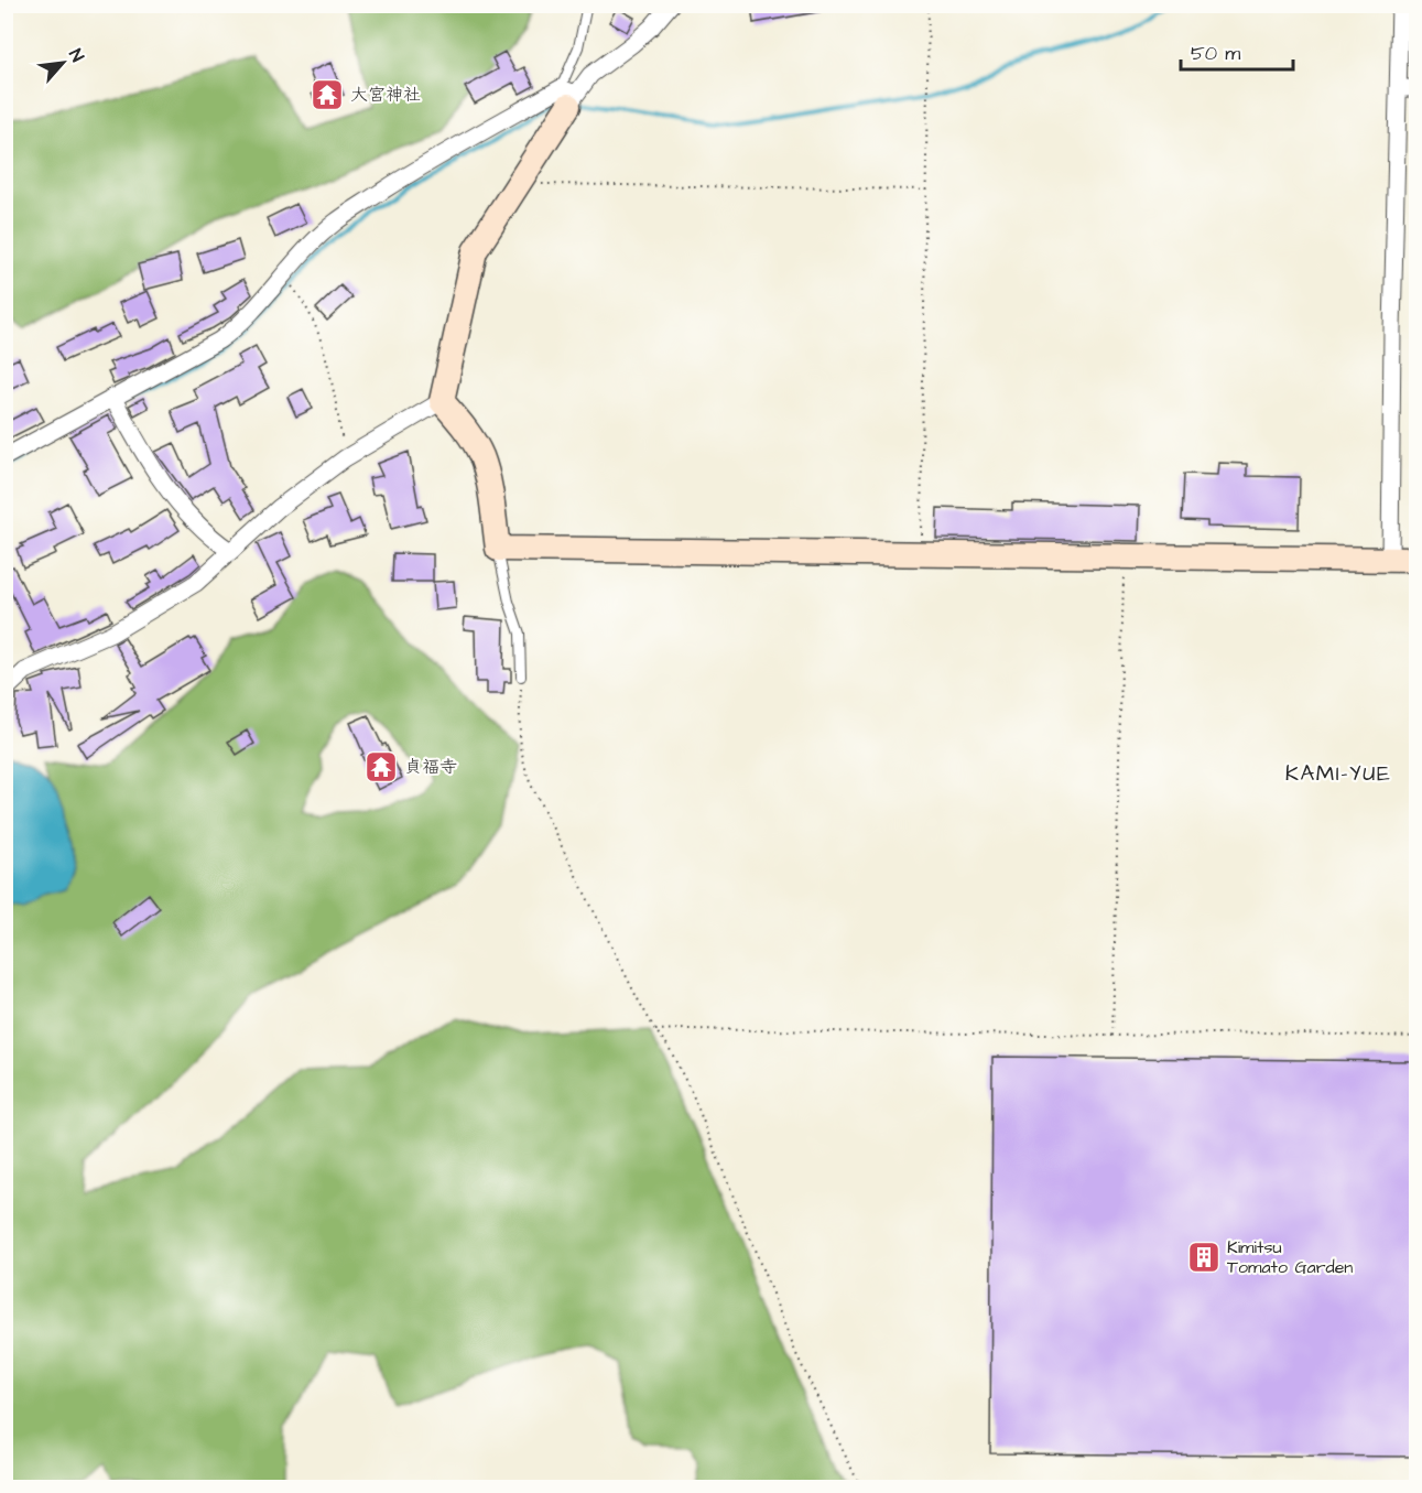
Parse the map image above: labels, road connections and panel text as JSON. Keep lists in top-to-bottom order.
{
  "districts": ["KAMI-YUE"],
  "places": {
    "temple": ["大宮神社", "貞福寺"],
    "building": ["Kimitsu Tomato Garden"]
  },
  "scale_bar": "50 m",
  "north": "top right"
}
